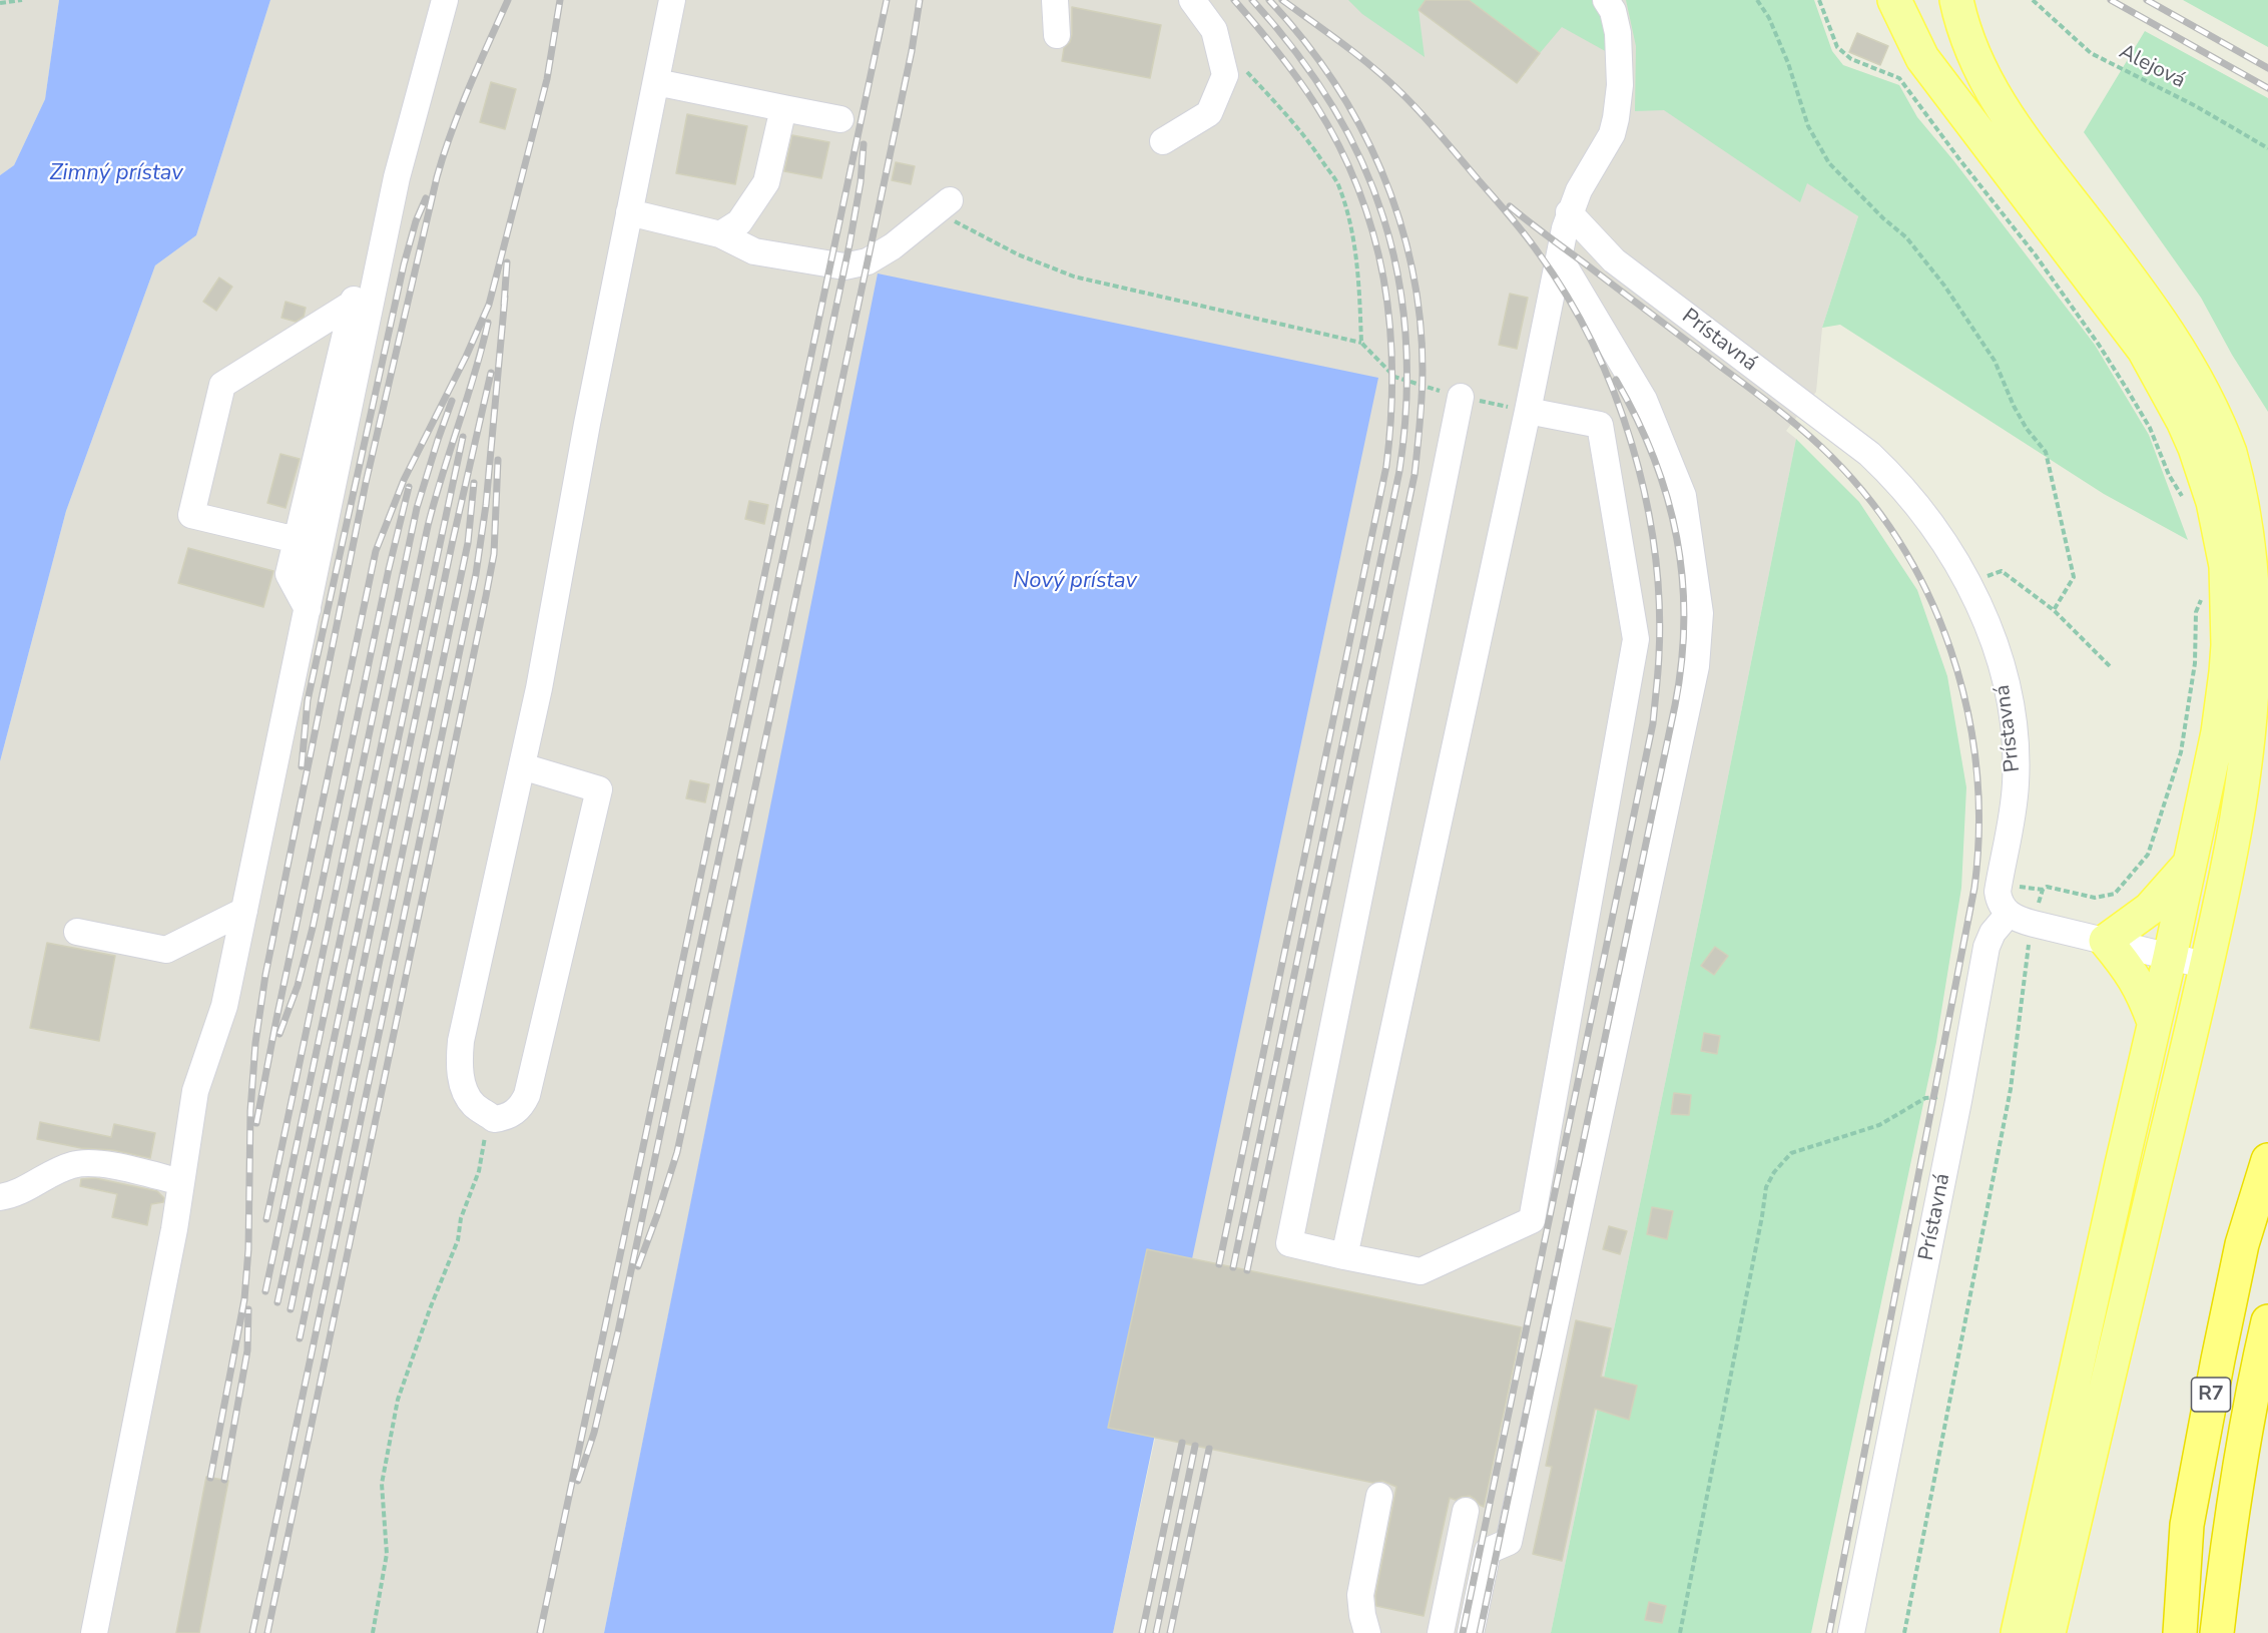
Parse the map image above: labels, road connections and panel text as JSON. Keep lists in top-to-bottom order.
{
  "streets": {
    "highway": ["R7"],
    "street": ["Prístavná"],
    "path": ["Alejová"]
  },
  "water": ["Zimný prístav", "Nový prístav"]
}
